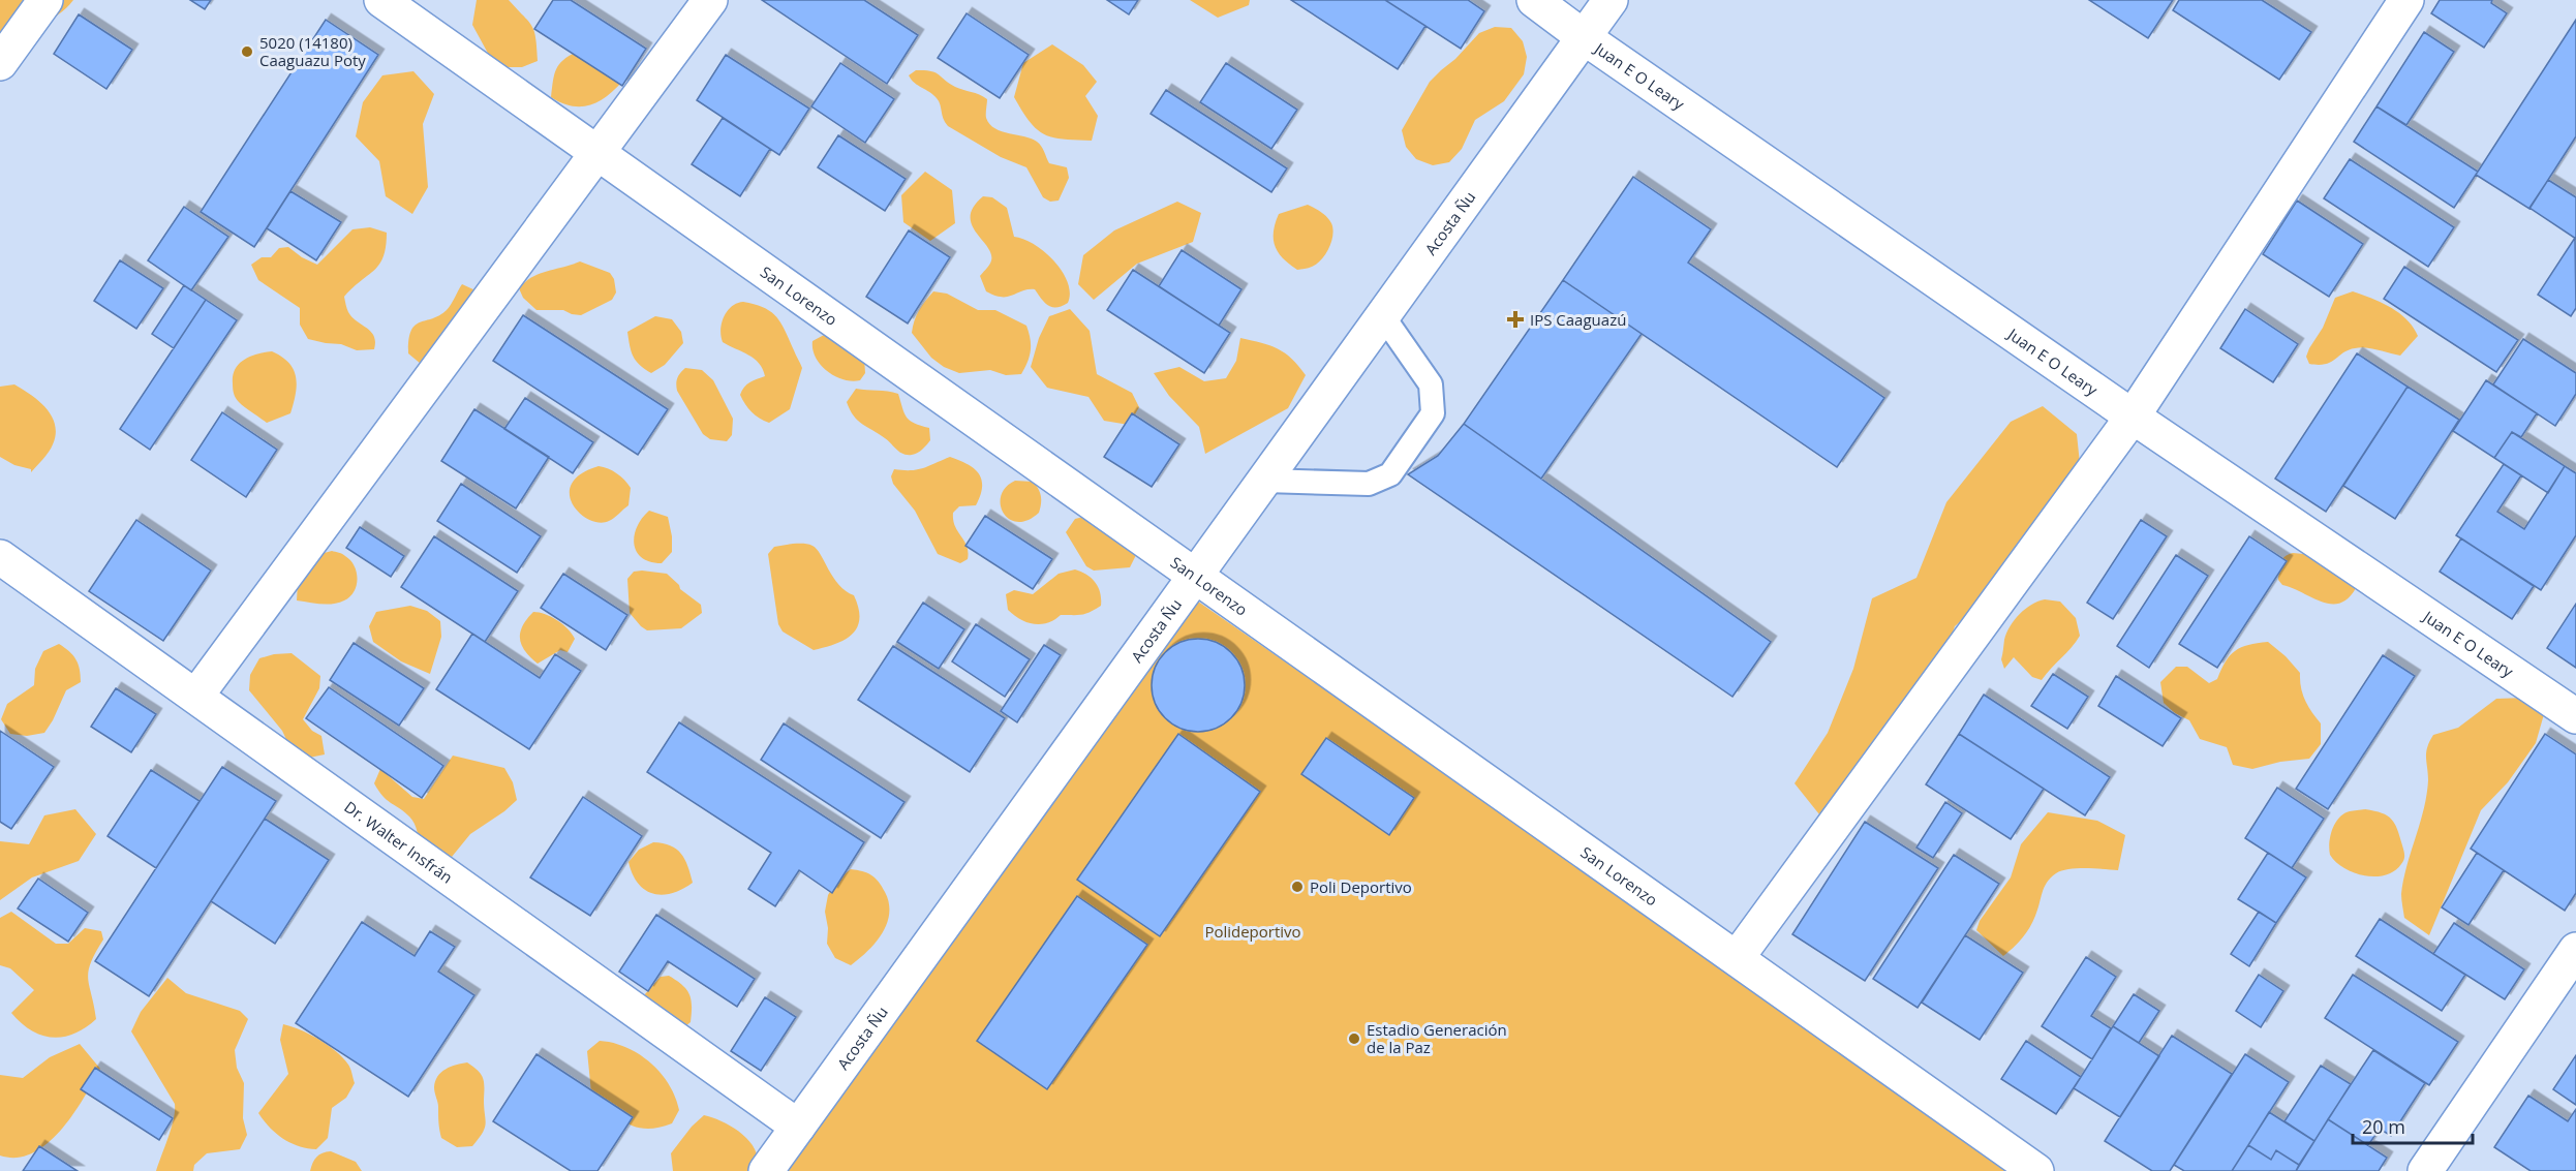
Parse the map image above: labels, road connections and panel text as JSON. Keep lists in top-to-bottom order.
{
  "streets": {
    "street": [
      "Juan E O Leary",
      "Acosta Ñu",
      "San Lorenzo",
      "Dr. Walter Insfrán"
    ]
  },
  "crossings": [
    ["Juan E O Leary", "Acosta Ñu"],
    ["Acosta Ñu", "San Lorenzo"],
    ["Acosta Ñu", "Dr. Walter Insfrán"]
  ],
  "parks": ["Polideportivo"],
  "places": {
    "other": ["5020 (14180) Caaguazu Poty", "Poli Deportivo", "Estadio Generación de la Paz"],
    "health": ["IPS Caaguazú"]
  },
  "scale_bar": "20 m"
}
